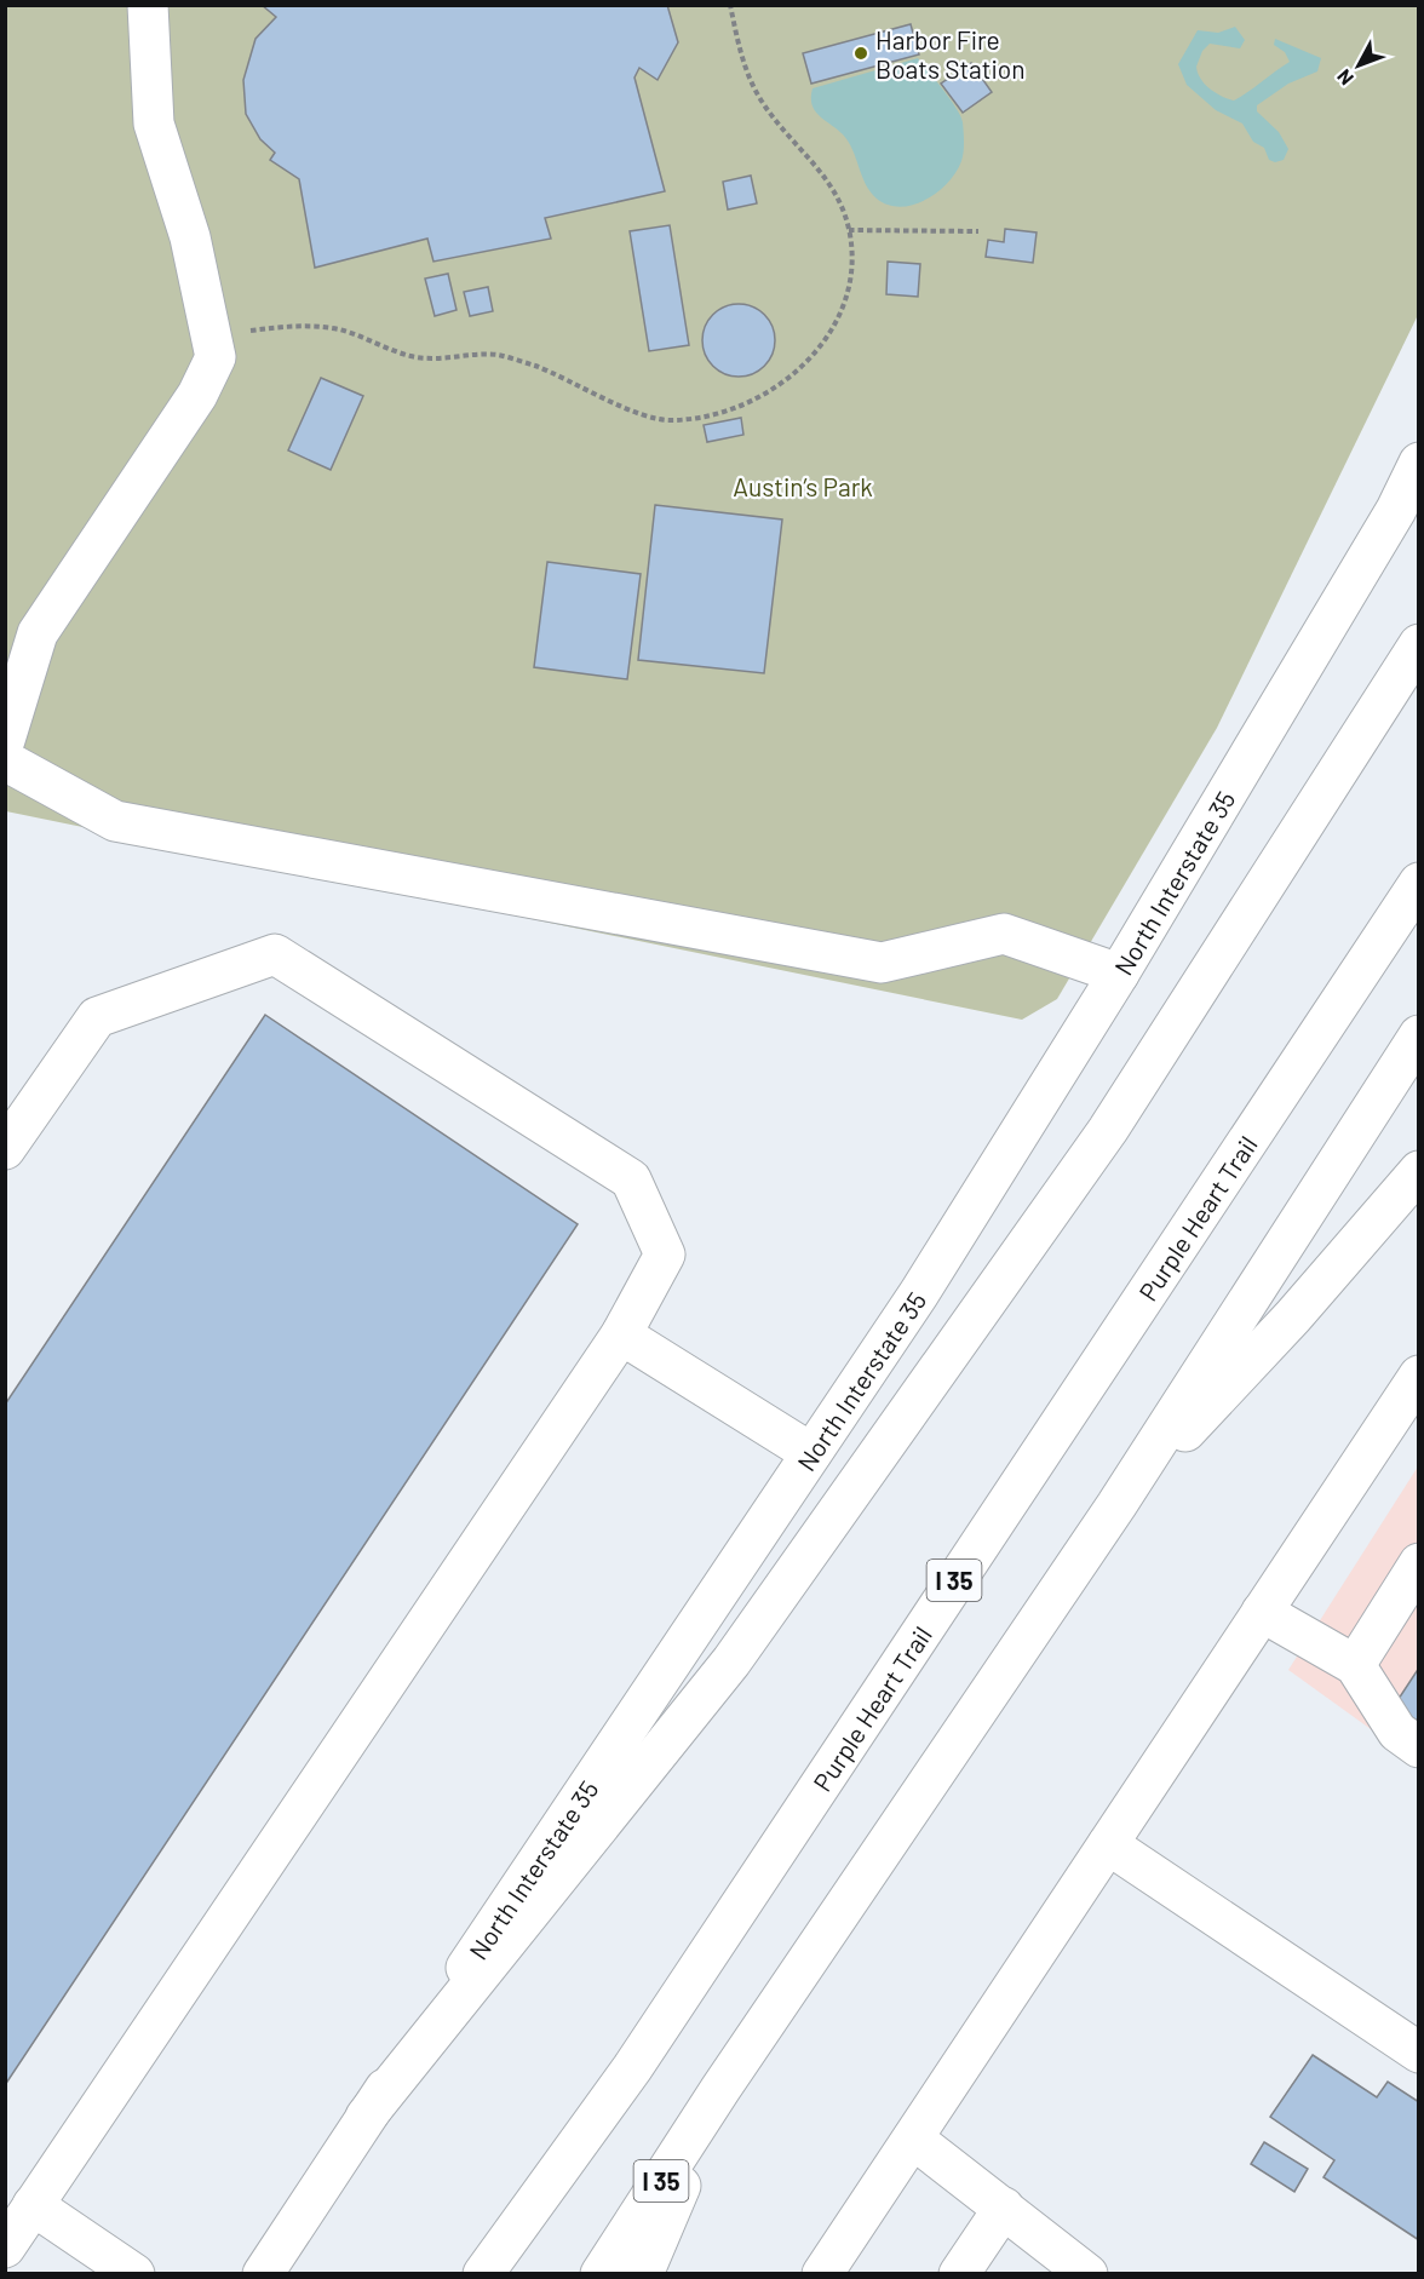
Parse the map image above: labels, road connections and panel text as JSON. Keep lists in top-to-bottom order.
{
  "streets": {
    "main road": ["North Interstate 35", "Purple Heart Trail", "I 35"]
  },
  "parks": ["Austin’s Park"],
  "places": ["Harbor Fire Boats Station"],
  "north": "bottom left"
}
